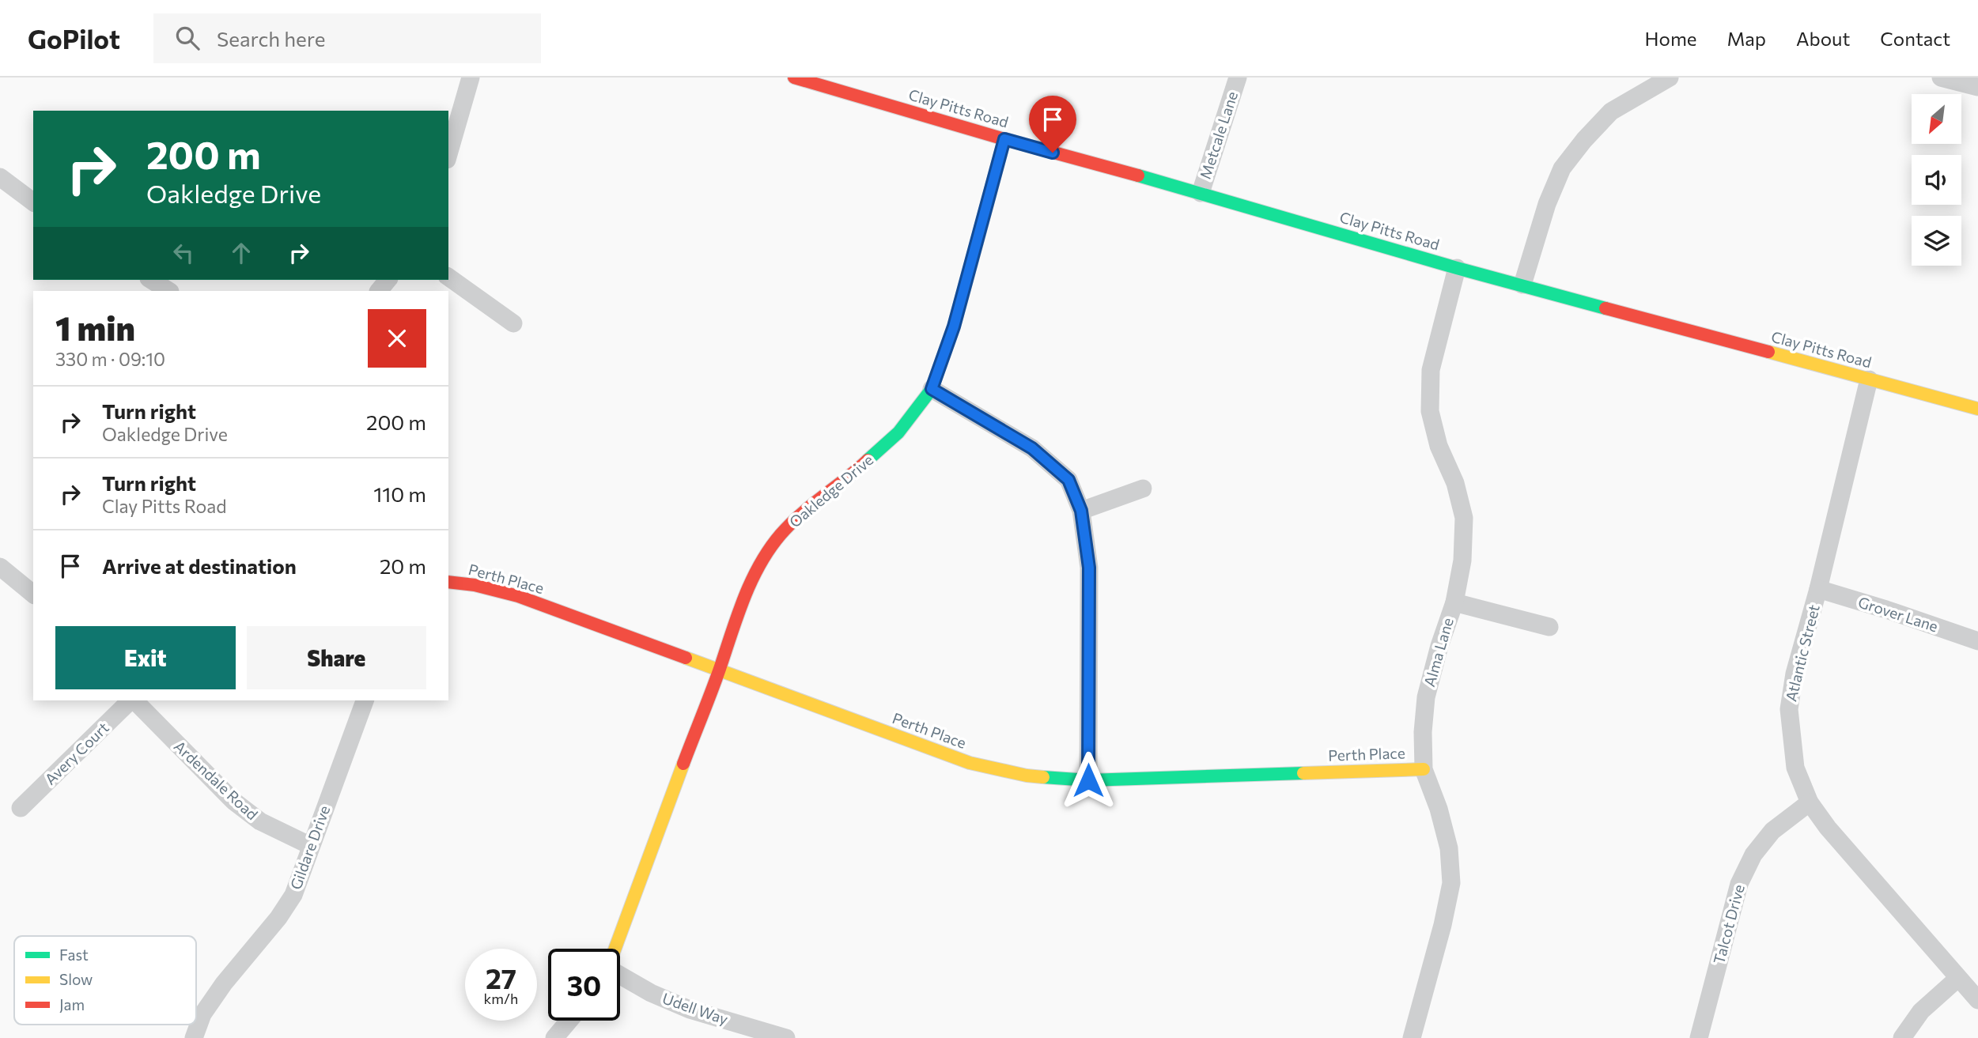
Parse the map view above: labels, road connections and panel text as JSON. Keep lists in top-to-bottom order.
{
  "streets": {
    "street": [
      "Clay Pitts Road",
      "Metcale Lane",
      "Oakledge Drive",
      "Perth Place",
      "Grover Lane",
      "Alma Lane",
      "Atlantic Street",
      "Avery Court",
      "Ardendale Road",
      "Gildare Drive",
      "Talcot Drive",
      "Udell Way"
    ]
  },
  "crossings": [
    ["Clay Pitts Road", "Metcale Lane"],
    ["Clay Pitts Road", "Oakledge Drive"],
    ["Clay Pitts Road", "Alma Lane"],
    ["Clay Pitts Road", "Atlantic Street"],
    ["Oakledge Drive", "Perth Place"],
    ["Perth Place", "Alma Lane"],
    ["Grover Lane", "Atlantic Street"],
    ["Atlantic Street", "Talcot Drive"],
    ["Ardendale Road", "Gildare Drive"]
  ],
  "legend": ["Fast", "Slow", "Jam"],
  "north": "bottom left",
  "page": {
    "header": "GoPilot",
    "search": "Search here",
    "nav": [
      "Home",
      "Map",
      "About",
      "Contact"
    ],
    "turn": ["200 m", "Oakledge Drive"],
    "heading": ["1 min", "330 m · 09:10"],
    "list": [
      {
        "name": "Turn right",
        "note": "Oakledge Drive",
        "value": "200 m"
      },
      {
        "name": "Turn right",
        "note": "Clay Pitts Road",
        "value": "110 m"
      },
      {
        "name": "Arrive at destination",
        "value": "20 m"
      }
    ],
    "buttons": ["Exit", "Share"],
    "speed": "27 km/h",
    "limit": "30"
  }
}
